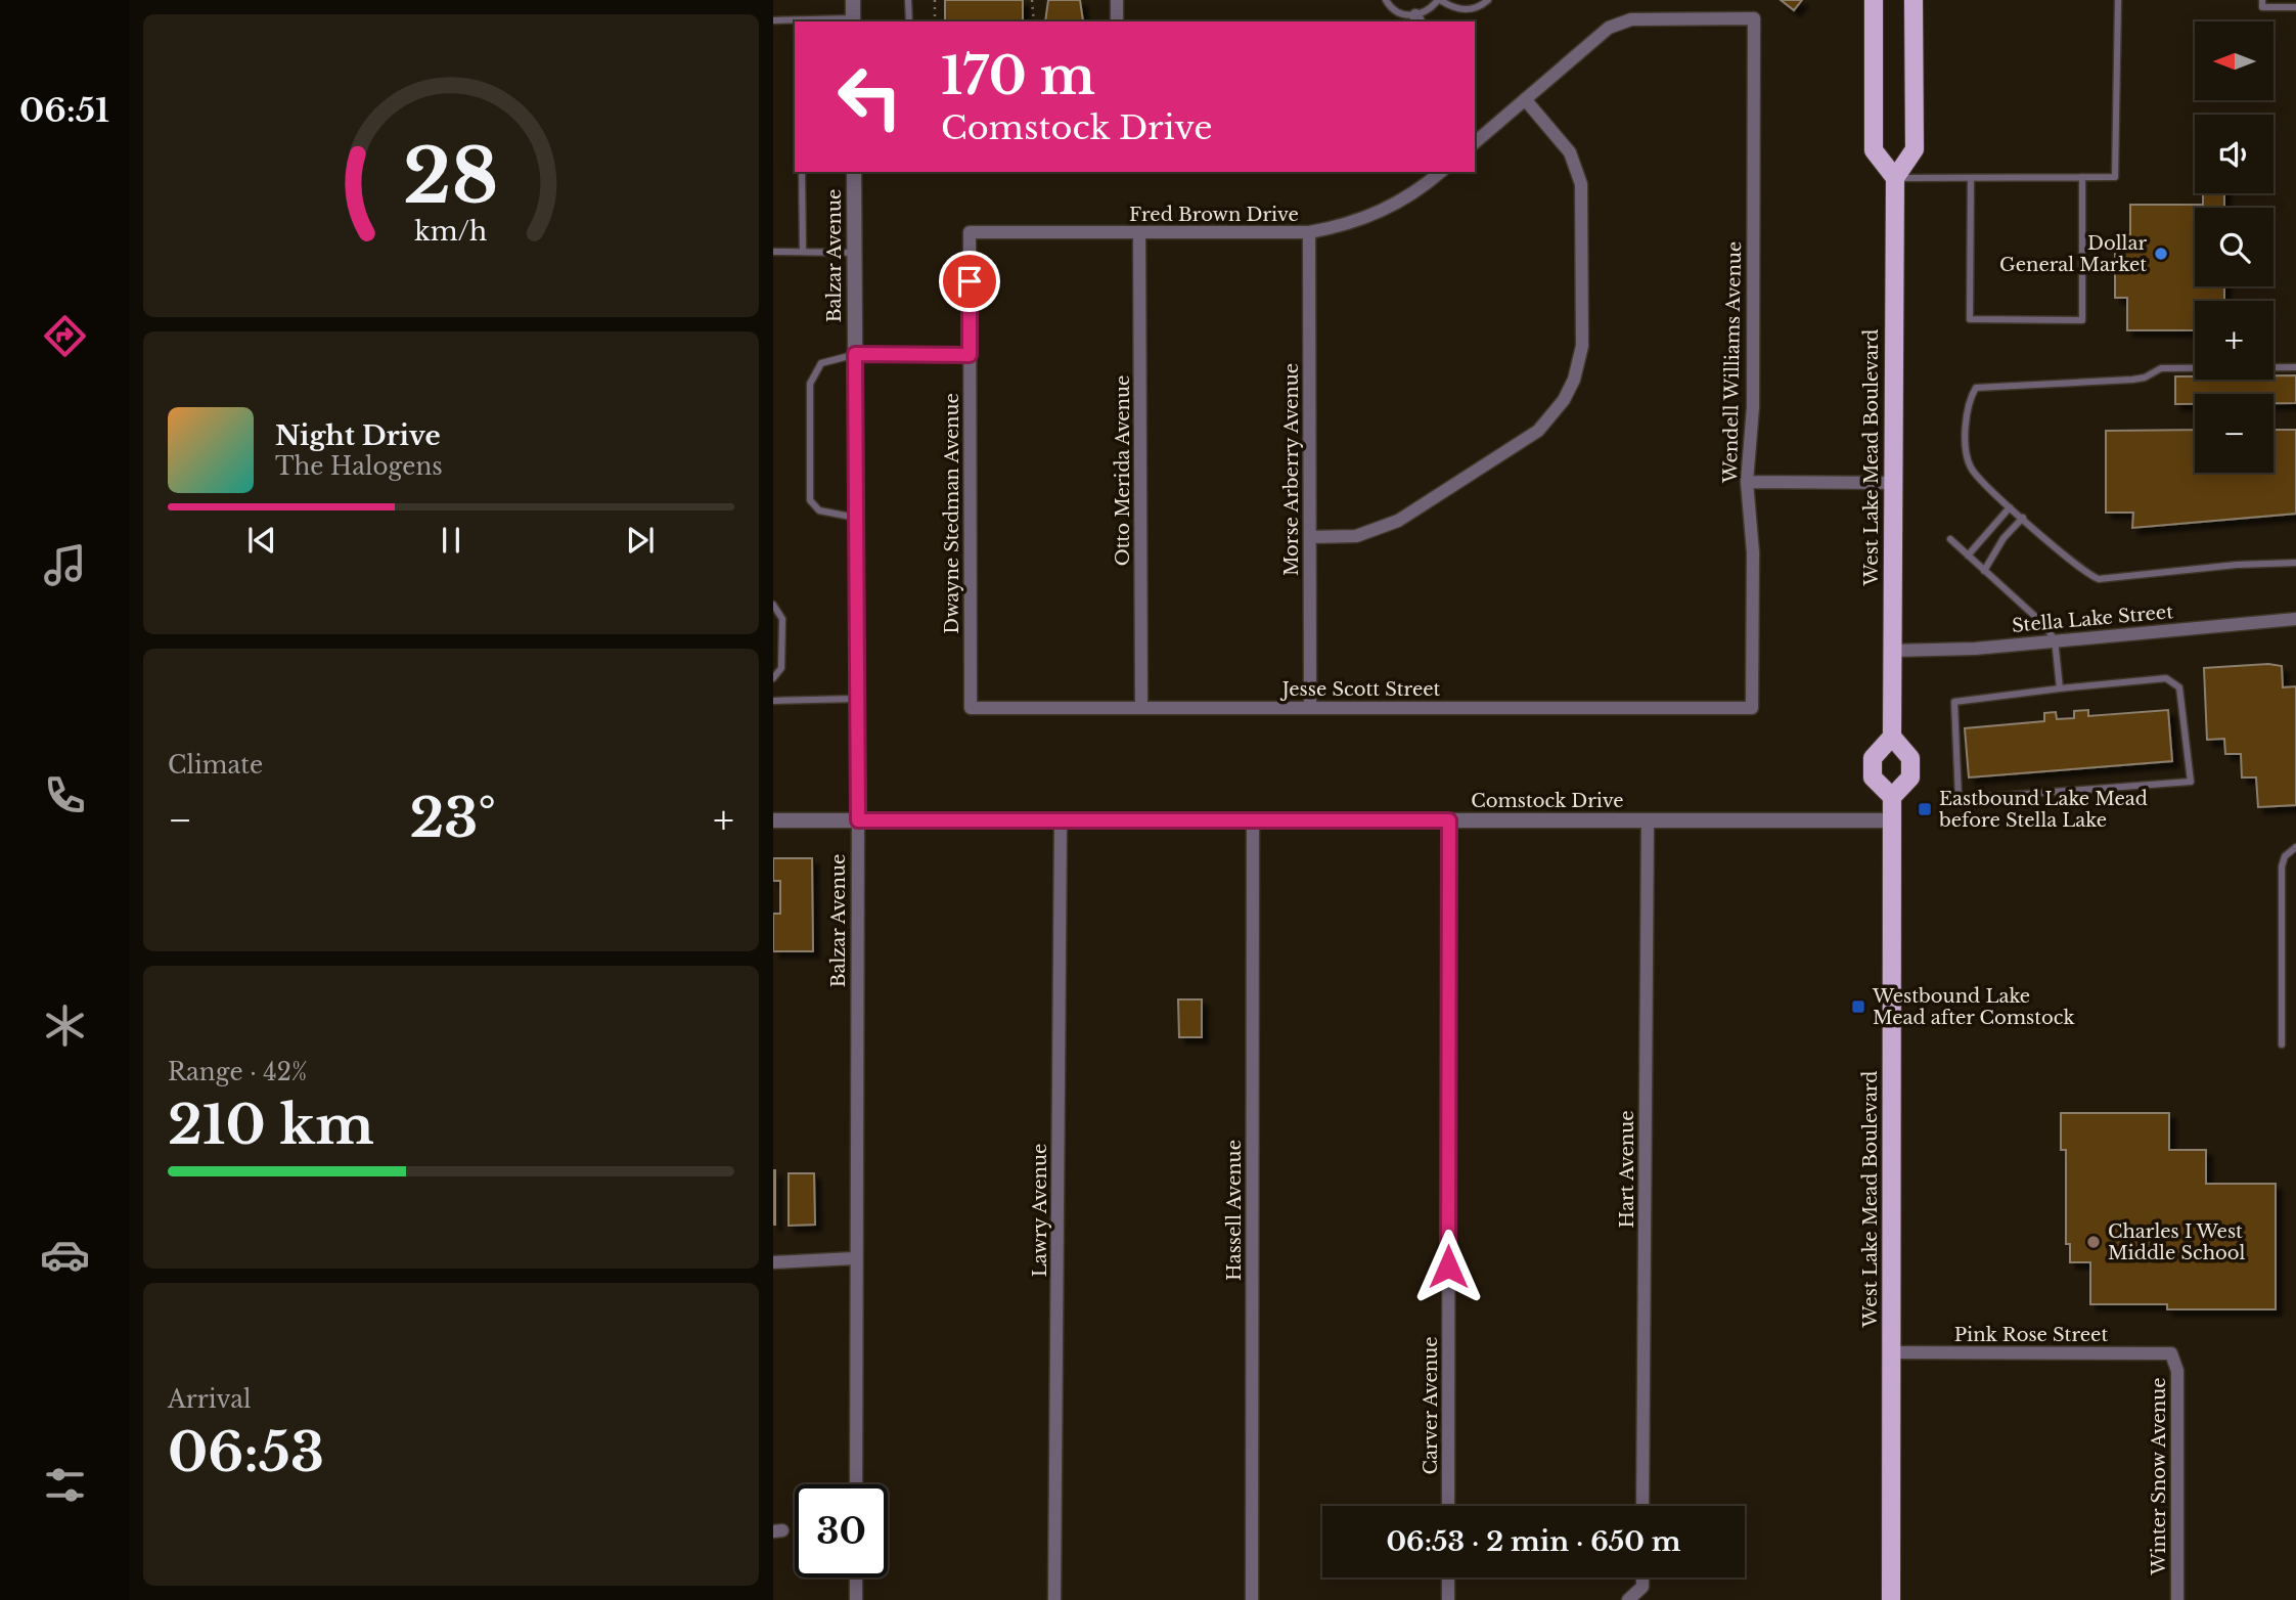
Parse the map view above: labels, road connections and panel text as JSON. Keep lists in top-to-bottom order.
{
  "streets": {
    "main road": ["West Lake Mead Boulevard"],
    "street": [
      "Fred Brown Drive",
      "Balzar Avenue",
      "Wendell Williams Avenue",
      "Morse Arberry Avenue",
      "Otto Merida Avenue",
      "Dwayne Stedman Avenue",
      "Stella Lake Street",
      "Jesse Scott Street",
      "Comstock Drive",
      "Hart Avenue",
      "Lawry Avenue",
      "Hassell Avenue",
      "Pink Rose Street",
      "Carver Avenue",
      "Winter Snow Avenue"
    ]
  },
  "crossings": [
    ["Fred Brown Drive", "Morse Arberry Avenue"],
    ["Fred Brown Drive", "Otto Merida Avenue"],
    ["Fred Brown Drive", "Dwayne Stedman Avenue"],
    ["Balzar Avenue", "Comstock Drive"],
    ["Wendell Williams Avenue", "Jesse Scott Street"],
    ["West Lake Mead Boulevard", "Stella Lake Street"],
    ["West Lake Mead Boulevard", "Comstock Drive"],
    ["West Lake Mead Boulevard", "Pink Rose Street"],
    ["Morse Arberry Avenue", "Jesse Scott Street"],
    ["Otto Merida Avenue", "Jesse Scott Street"],
    ["Dwayne Stedman Avenue", "Jesse Scott Street"],
    ["Comstock Drive", "Hart Avenue"],
    ["Comstock Drive", "Lawry Avenue"],
    ["Comstock Drive", "Hassell Avenue"],
    ["Comstock Drive", "Carver Avenue"],
    ["Pink Rose Street", "Winter Snow Avenue"]
  ],
  "places": {
    "other": ["Dollar General Market", "Charles I West Middle School"],
    "transit": ["Eastbound Lake Mead before Stella Lake", "Westbound Lake Mead after Comstock"]
  },
  "north": "left",
  "page": {
    "tabs": "06:51",
    "map_buttons": ["+", "−"],
    "turn": ["170 m", "Comstock Drive"],
    "song": ["Night Drive", "The Halogens"],
    "tile": [
      "Climate",
      ["Range · 42%", "210 km"],
      ["Arrival", "06:53"]
    ],
    "heat": ["−", "23°", "+"],
    "limit": "30",
    "trip": "06:53 · 2 min · 650 m",
    "gauge": ["28", "km/h"]
  }
}
